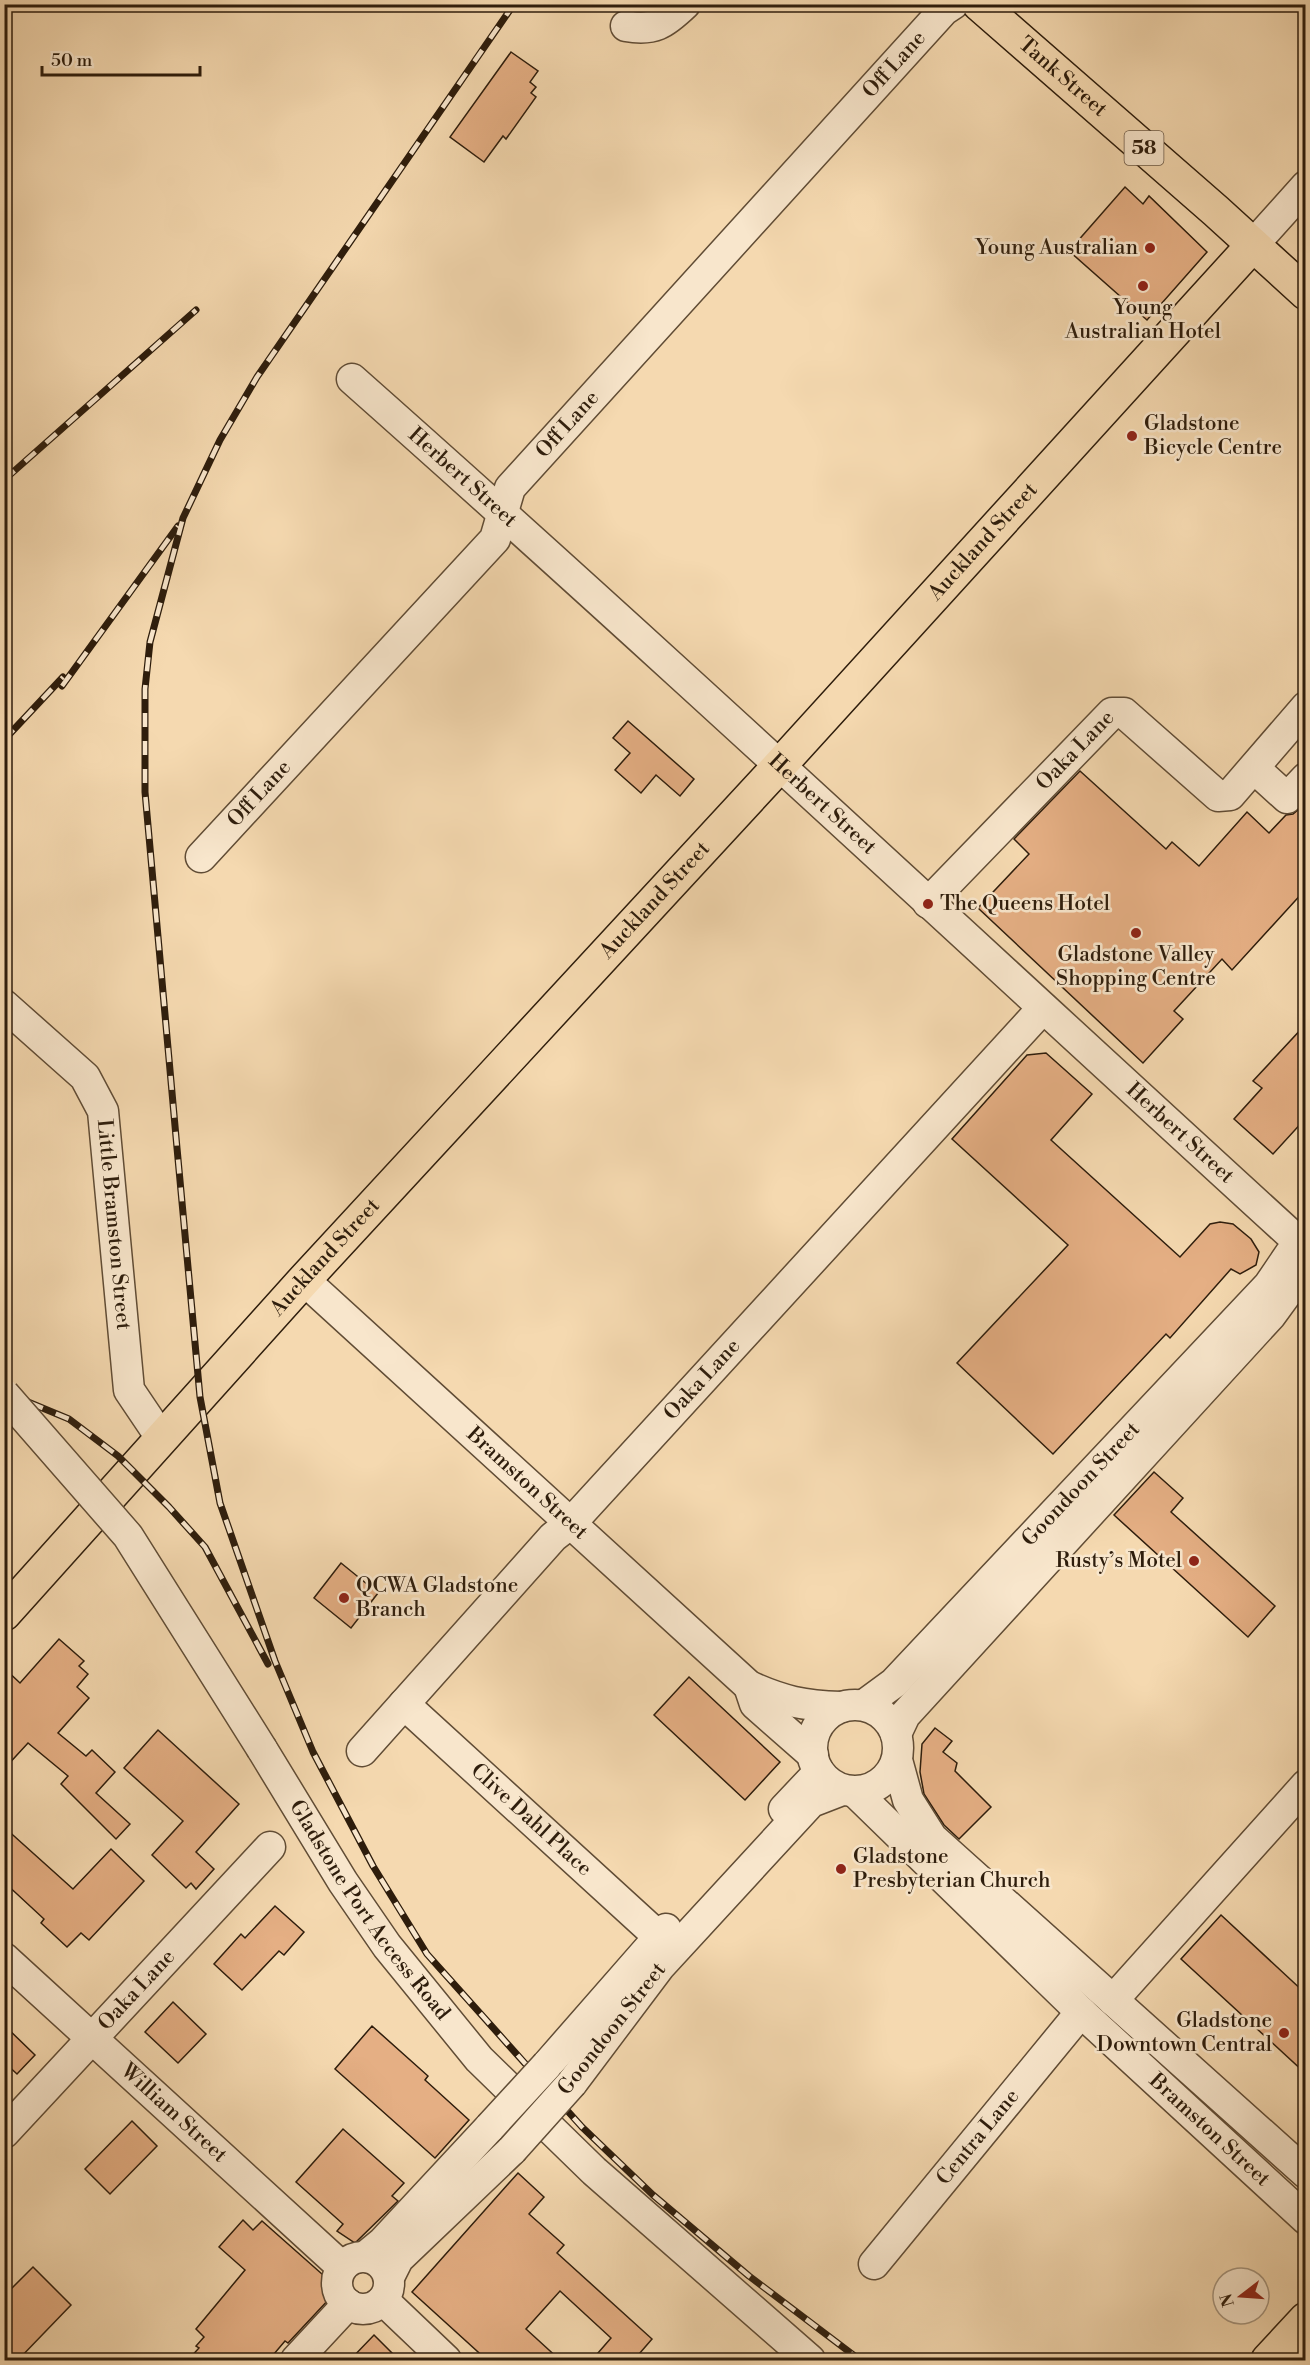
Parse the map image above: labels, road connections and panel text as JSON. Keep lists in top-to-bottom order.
{
  "streets": {
    "main road": ["Tank Street", "58", "Auckland Street"],
    "street": [
      "Off Lane",
      "Herbert Street",
      "Oaka Lane",
      "Little Bramston Street",
      "Bramston Street",
      "Goondoon Street",
      "Clive Dahl Place",
      "Gladstone Port Access Road",
      "William Street",
      "Centra Lane"
    ]
  },
  "crossings": [
    ["Off Lane", "Herbert Street"],
    ["Tank Street", "Auckland Street"],
    ["Herbert Street", "Auckland Street"],
    ["Herbert Street", "Oaka Lane"],
    ["Herbert Street", "Goondoon Street"],
    ["Auckland Street", "Little Bramston Street"],
    ["Auckland Street", "Bramston Street"],
    ["Oaka Lane", "Bramston Street"],
    ["Oaka Lane", "Clive Dahl Place"],
    ["Oaka Lane", "William Street"],
    ["Bramston Street", "Goondoon Street"],
    ["Bramston Street", "Centra Lane"],
    ["Goondoon Street", "Clive Dahl Place"],
    ["Goondoon Street", "William Street"]
  ],
  "places": [
    "Young Australian",
    "Young Australian Hotel",
    "Gladstone Bicycle Centre",
    "The Queens Hotel",
    "Gladstone Valley Shopping Centre",
    "Rusty’s Motel",
    "QCWA Gladstone Branch",
    "Gladstone Presbyterian Church",
    "Gladstone Downtown Central"
  ],
  "scale_bar": "50 m",
  "north": "left"
}
